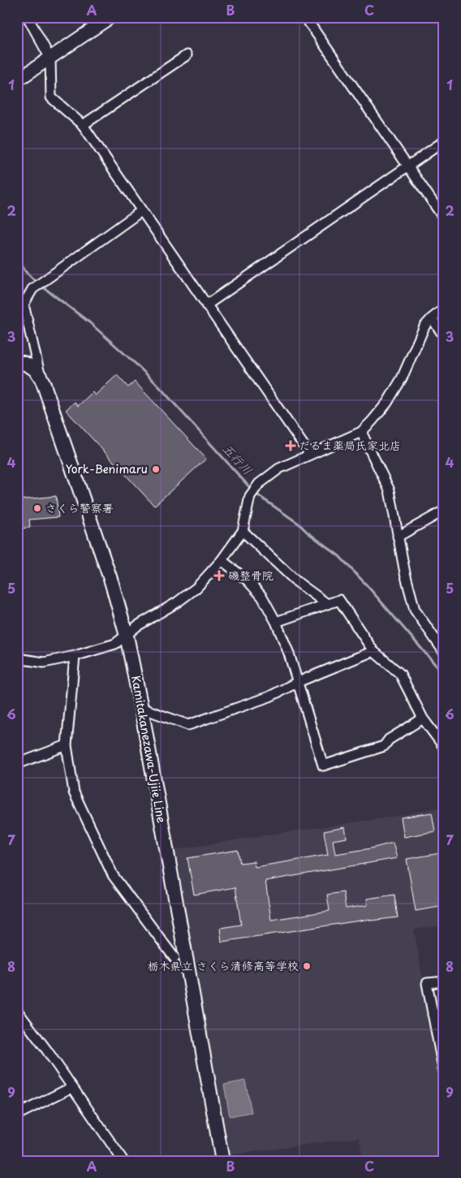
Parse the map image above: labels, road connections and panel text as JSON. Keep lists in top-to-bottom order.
{
  "streets": {
    "main road": ["Kamitakanezawa-Ujiie Line"]
  },
  "water": ["五行川"],
  "places": {
    "health": ["だるま薬局氏家北店", "磯整骨院"],
    "other": ["York-Benimaru", "さくら警察署", "栃木県立 さくら清修高等学校"]
  },
  "grid": {
    "columns": ["A", "B", "C"],
    "rows": [
      "1",
      "2",
      "3",
      "4",
      "5",
      "6",
      "7",
      "8",
      "9"
    ]
  }
}
